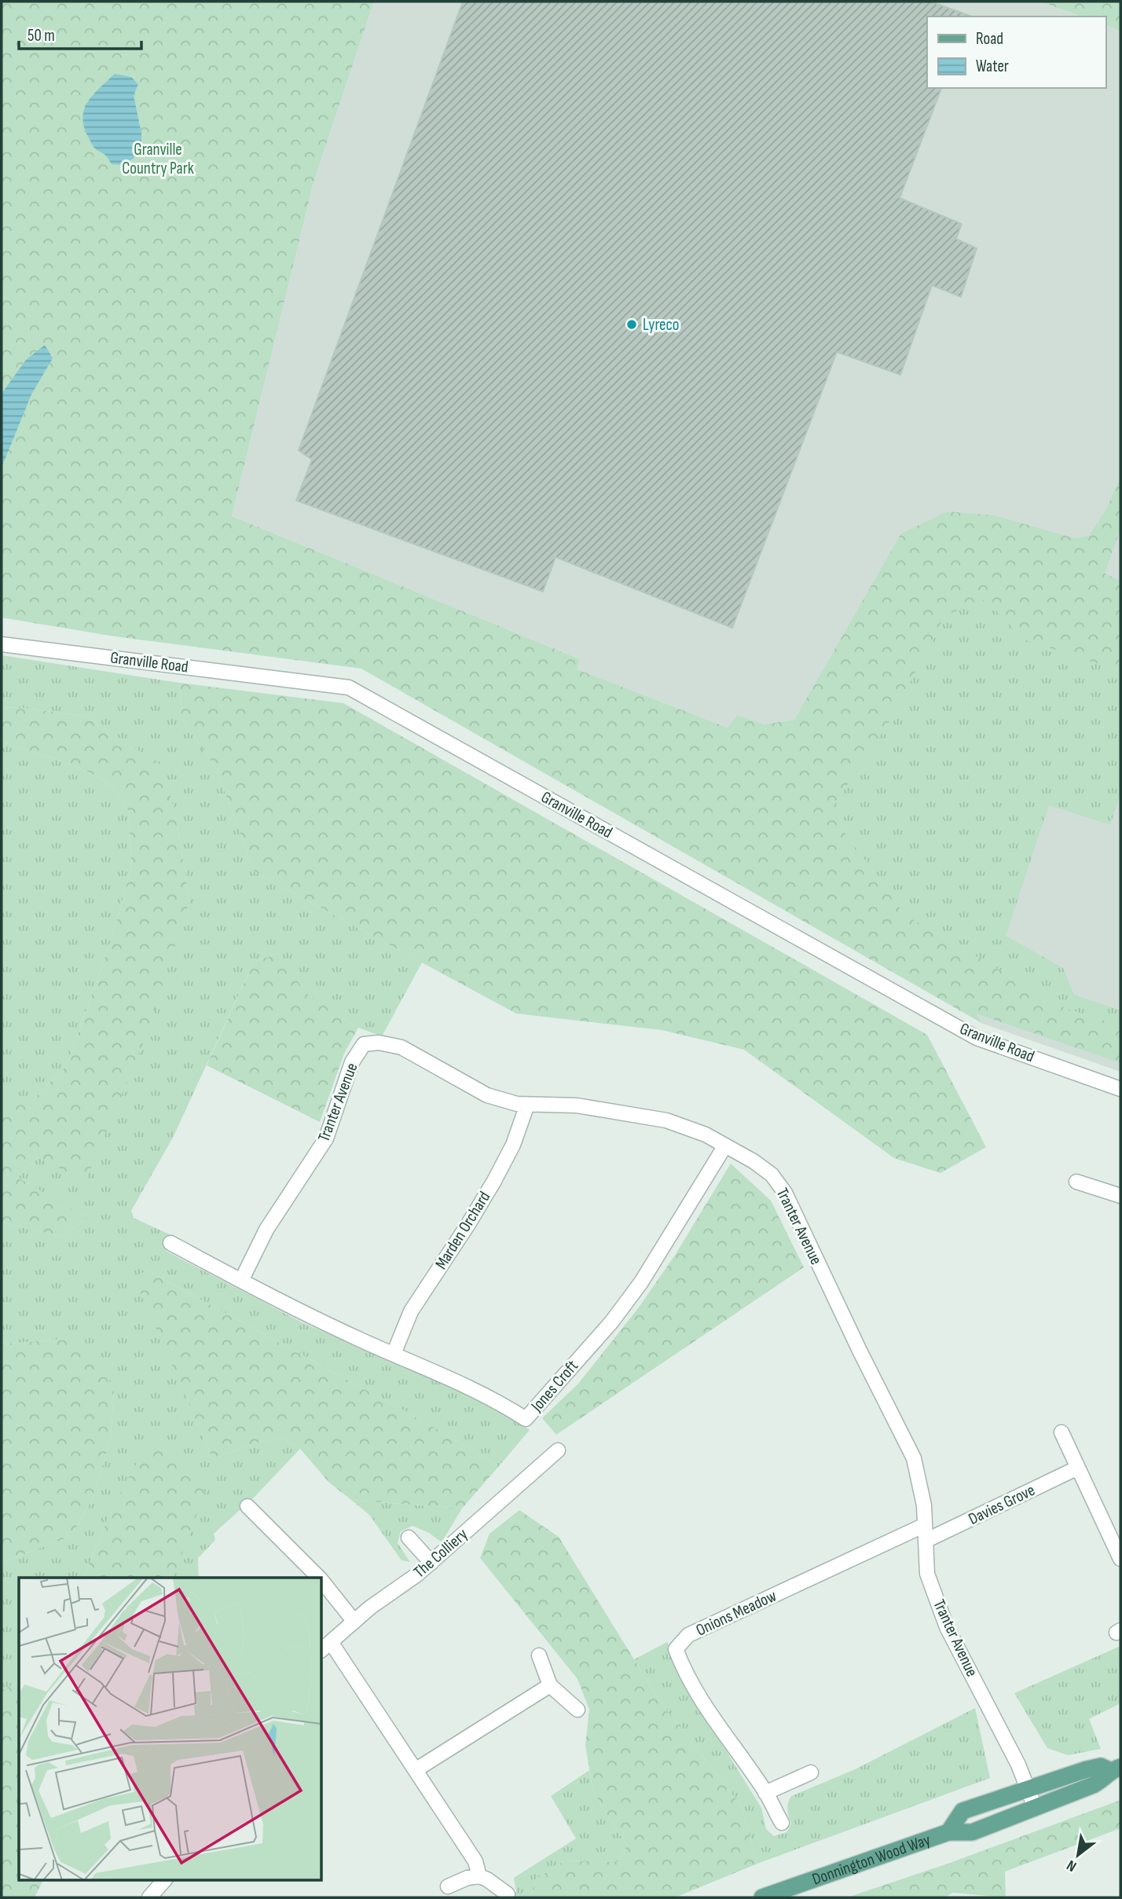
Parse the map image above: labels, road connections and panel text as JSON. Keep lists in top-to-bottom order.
{
  "streets": {
    "main road": ["Donnington Wood Way"],
    "street": [
      "Granville Road",
      "Tranter Avenue",
      "Marden Orchard",
      "Jones Croft",
      "Davies Grove",
      "The Colliery",
      "Onions Meadow"
    ]
  },
  "crossings": [
    ["Tranter Avenue", "Marden Orchard"],
    ["Tranter Avenue", "Jones Croft"],
    ["Tranter Avenue", "Davies Grove"],
    ["Tranter Avenue", "Onions Meadow"],
    ["Tranter Avenue", "Donnington Wood Way"],
    ["Marden Orchard", "Jones Croft"]
  ],
  "parks": ["Granville Country Park"],
  "places": ["Lyreco"],
  "legend": ["Road", "Water"],
  "scale_bar": "50 m",
  "north": "bottom left"
}
